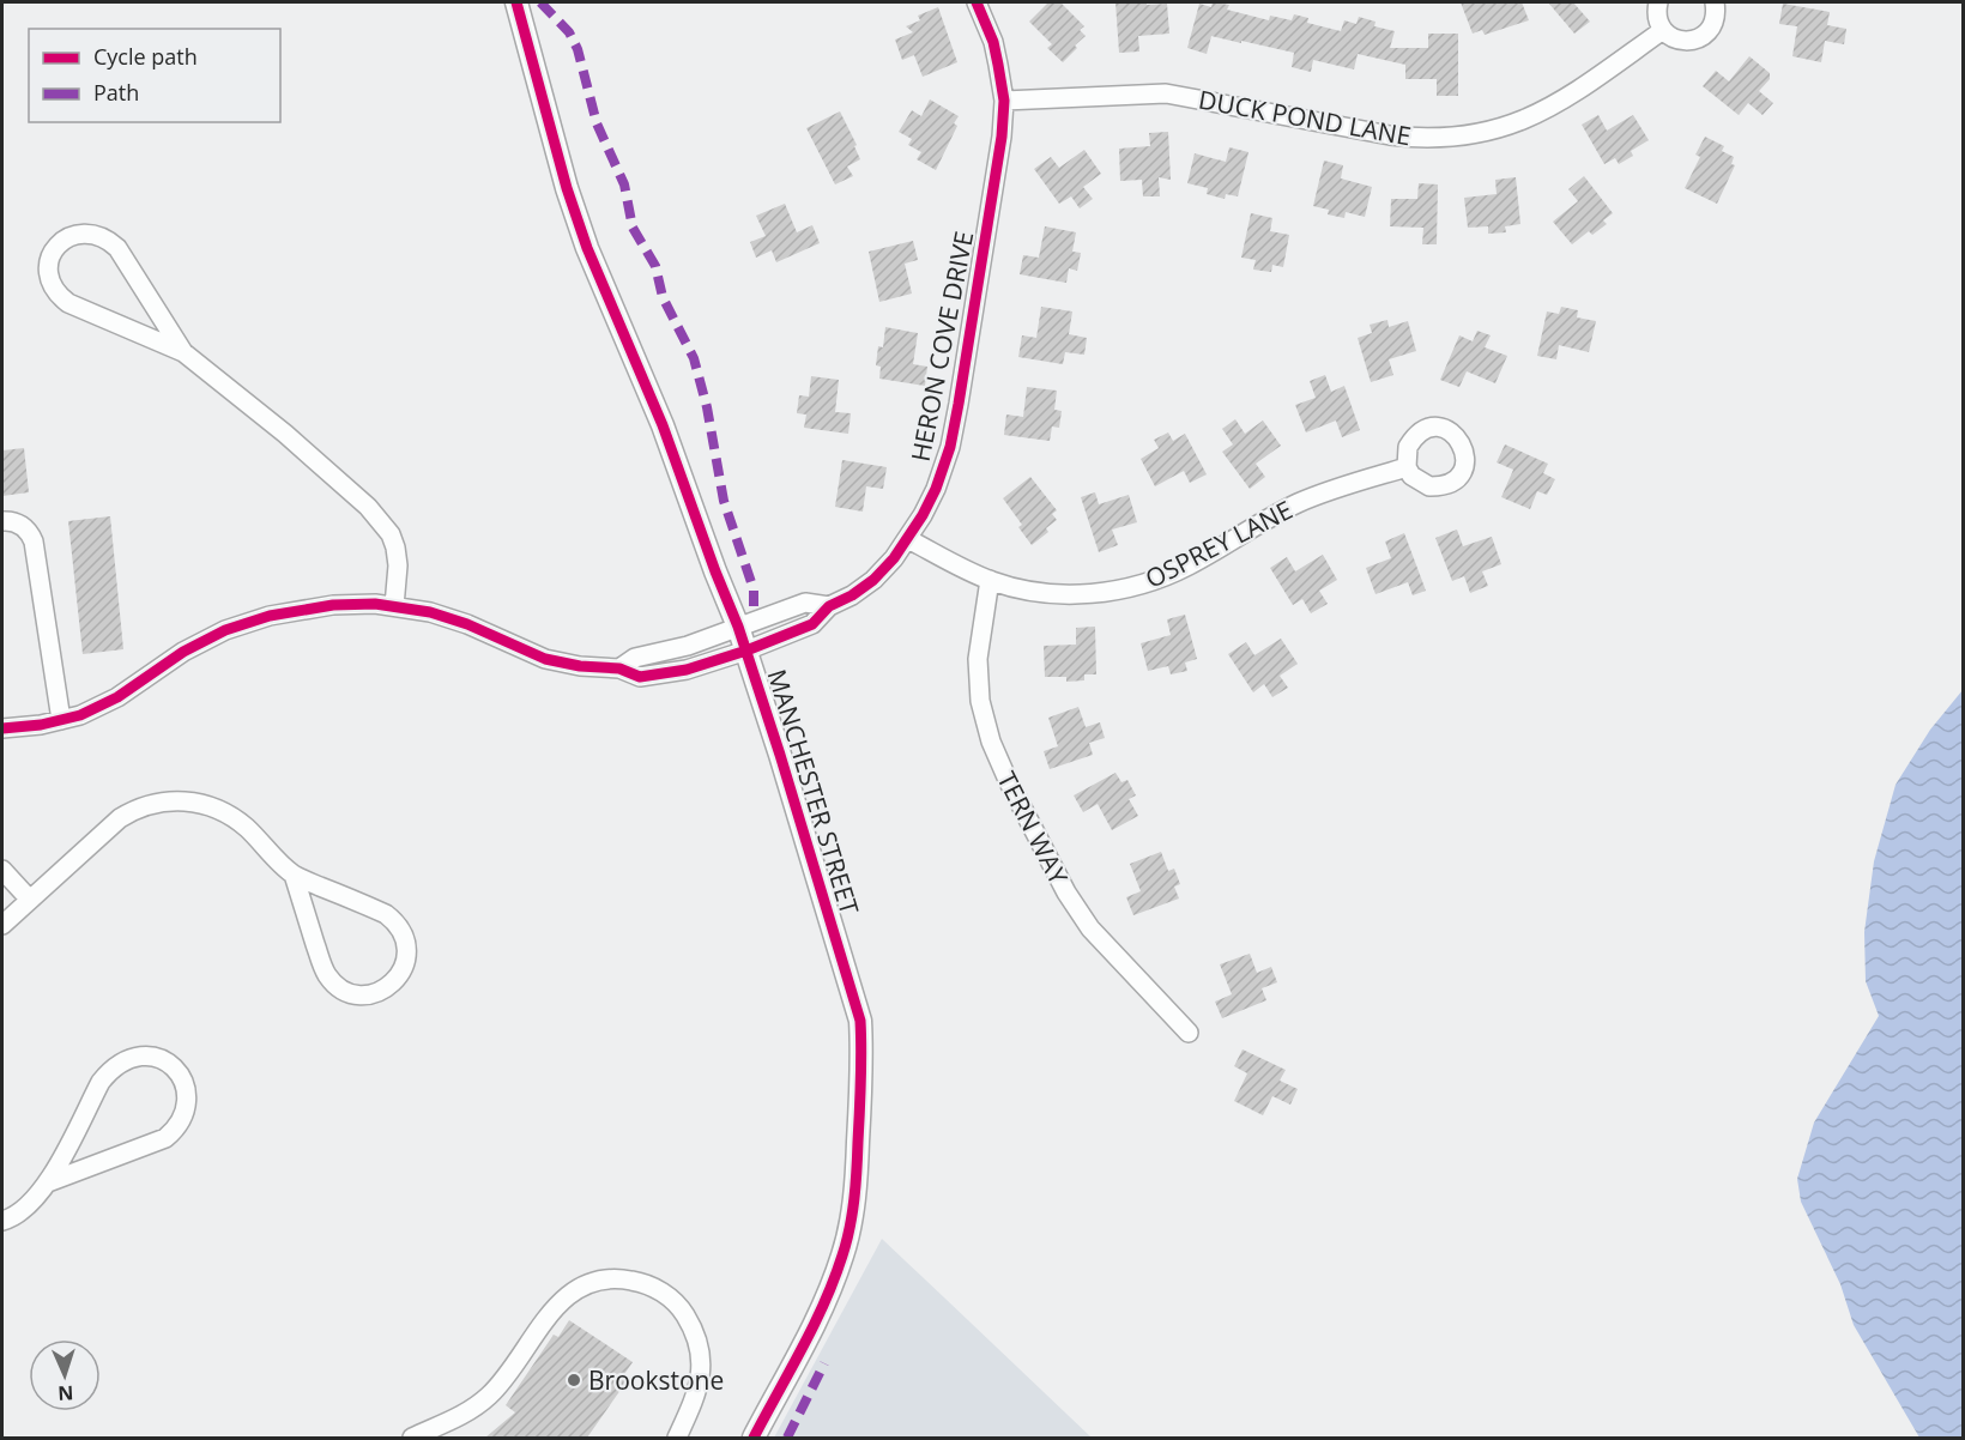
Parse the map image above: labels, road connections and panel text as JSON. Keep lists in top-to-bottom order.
{
  "streets": {
    "street": [
      "DUCK POND LANE",
      "HERON COVE DRIVE",
      "OSPREY LANE",
      "MANCHESTER STREET",
      "TERN WAY"
    ]
  },
  "crossings": [
    ["DUCK POND LANE", "HERON COVE DRIVE"],
    ["HERON COVE DRIVE", "OSPREY LANE"],
    ["HERON COVE DRIVE", "MANCHESTER STREET"],
    ["OSPREY LANE", "TERN WAY"]
  ],
  "places": ["Brookstone"],
  "legend": ["Cycle path", "Path"],
  "north": "bottom"
}
